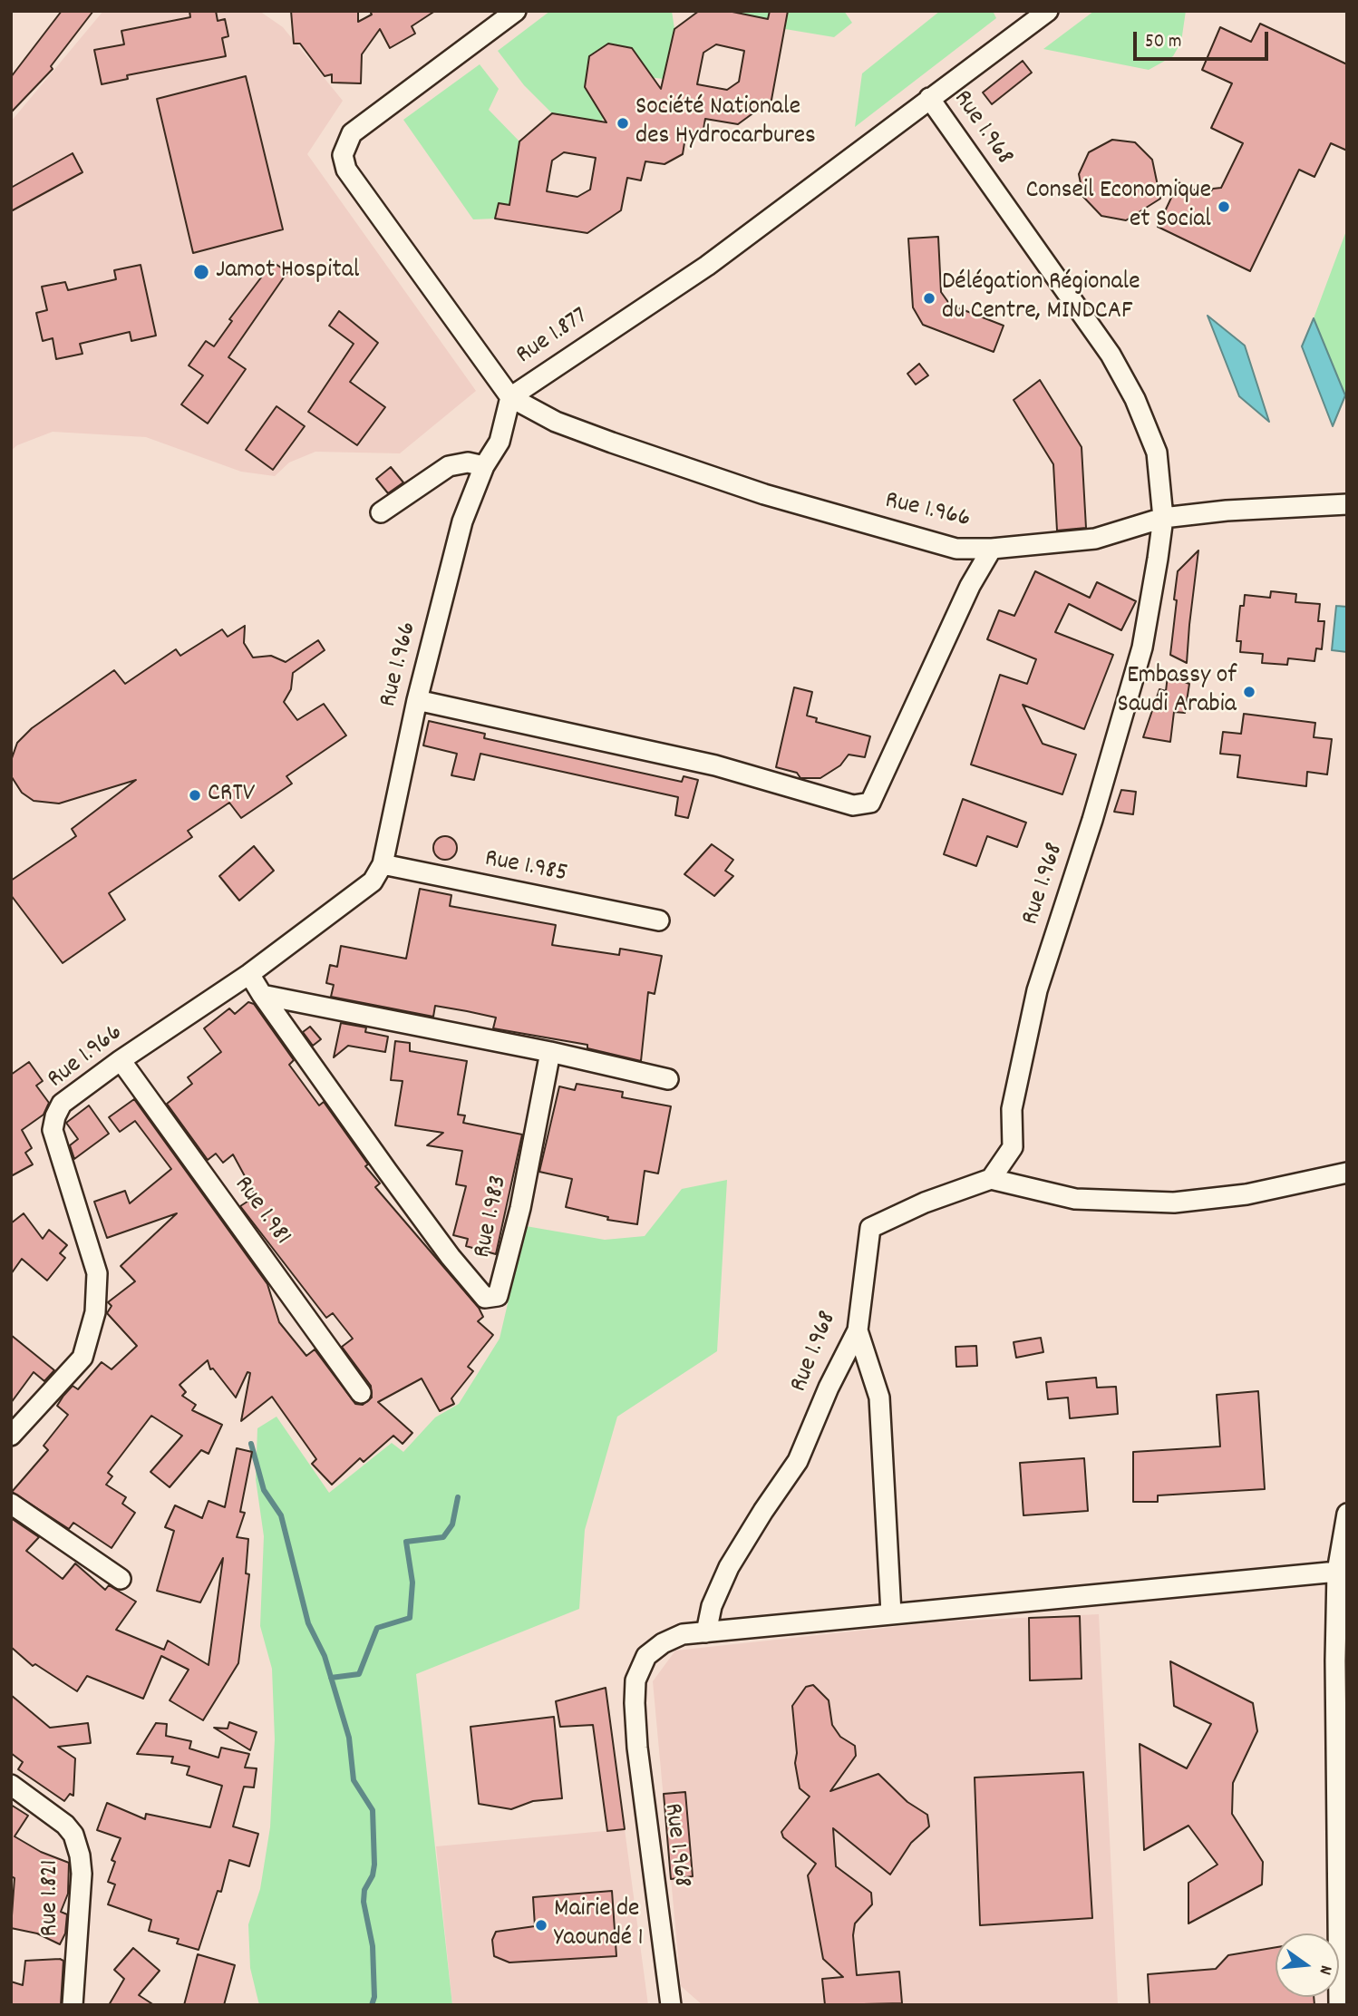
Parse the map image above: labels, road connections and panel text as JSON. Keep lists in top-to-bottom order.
{
  "streets": {
    "street": [
      "Rue 1.968",
      "Rue 1.877",
      "Rue 1.966",
      "Rue 1.985",
      "Rue 1.981",
      "Rue 1.983",
      "Rue 1.821"
    ]
  },
  "crossings": [
    ["Rue 1.968", "Rue 1.877"],
    ["Rue 1.968", "Rue 1.966"],
    ["Rue 1.877", "Rue 1.966"],
    ["Rue 1.966", "Rue 1.985"],
    ["Rue 1.966", "Rue 1.981"],
    ["Rue 1.966", "Rue 1.983"]
  ],
  "places": [
    "Société Nationale des Hydrocarbures",
    "Conseil Economique et Social",
    "Jamot Hospital",
    "Délégation Régionale du Centre, MINDCAF",
    "Embassy of Saudi Arabia",
    "CRTV",
    "Mairie de Yaoundé 1"
  ],
  "scale_bar": "50 m",
  "north": "right"
}
